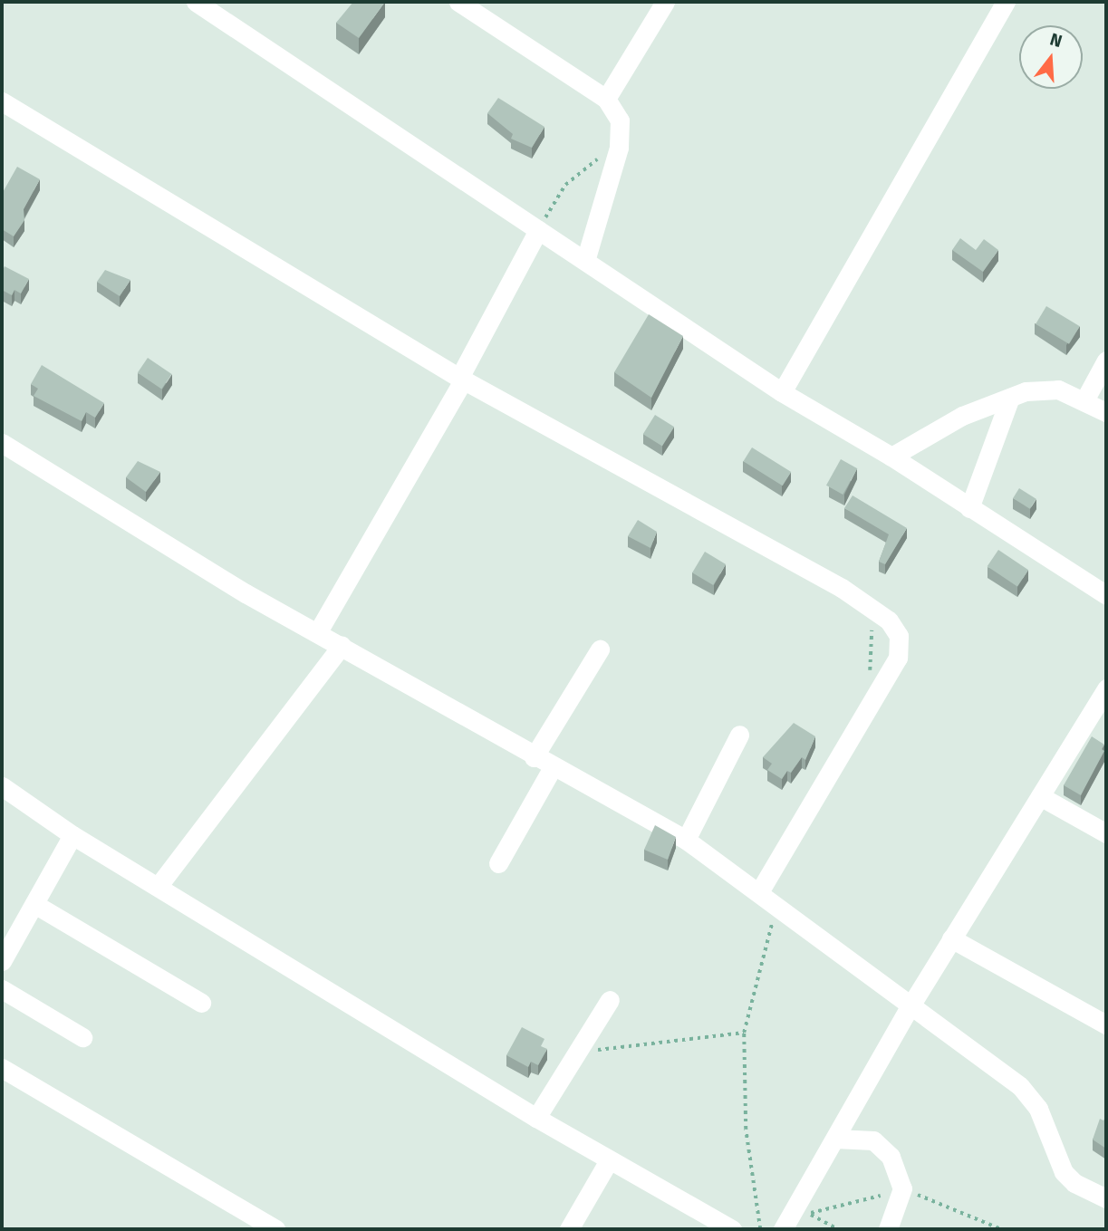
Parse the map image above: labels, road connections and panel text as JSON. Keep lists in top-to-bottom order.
{
  "north": "top"
}
